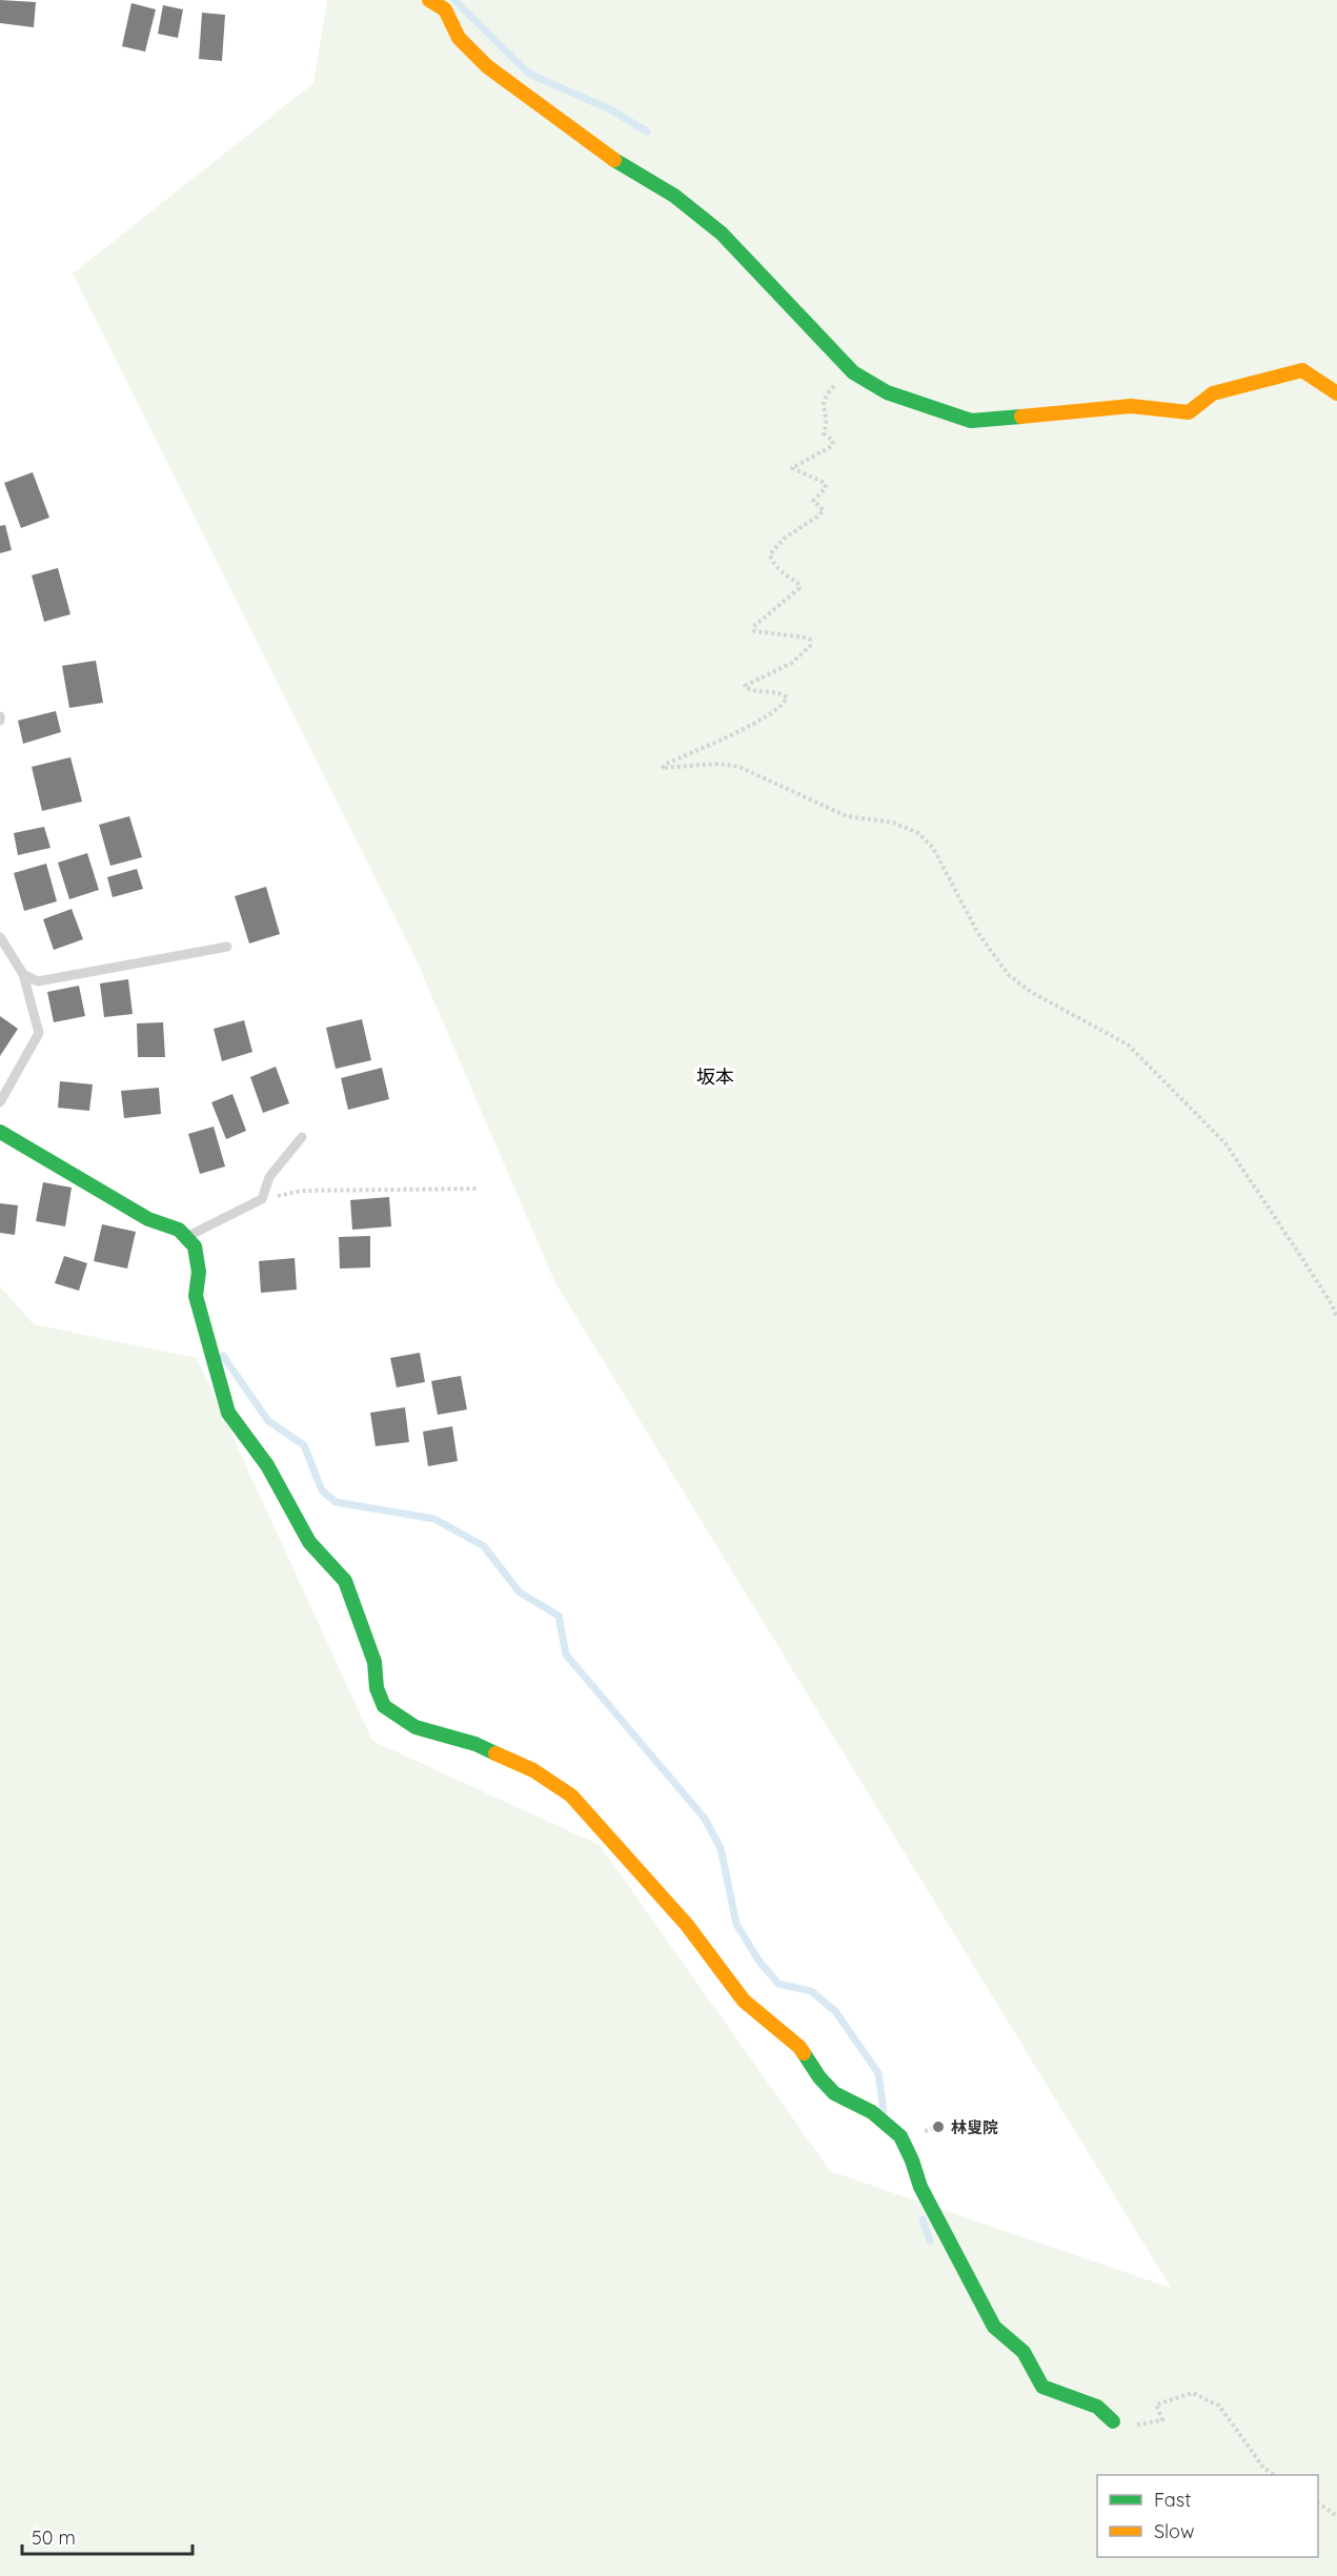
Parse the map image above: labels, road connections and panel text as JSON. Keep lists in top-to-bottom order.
{
  "districts": ["坂本"],
  "places": ["林叟院"],
  "legend": ["Fast", "Slow"],
  "scale_bar": "50 m"
}
